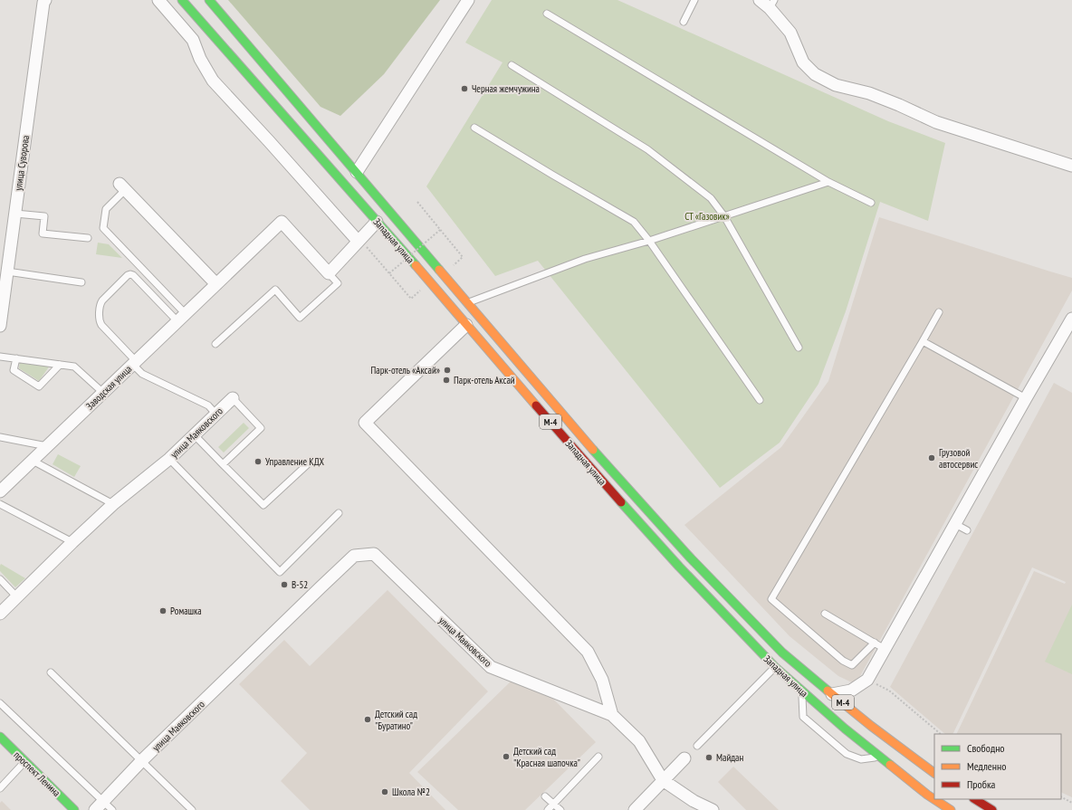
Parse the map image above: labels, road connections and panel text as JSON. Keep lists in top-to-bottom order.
{
  "streets": {
    "main road": ["Западная улица", "М-4", "проспект Ленина"],
    "street": ["улица Суворова", "Заводская улица", "улица Маяковского"]
  },
  "parks": ["СТ «Газовик»"],
  "places": [
    "Черная жемчужина",
    "Парк-отель «Аксай»",
    "Парк-отель Аксай",
    "Грузовой автосервис",
    "Управление КДХ",
    "В-52",
    "Ромашка",
    "Детский сад \"Буратино\"",
    "Детский сад \"Красная шапочка\"",
    "Майдан",
    "Школа №2"
  ],
  "legend": ["Свободно", "Медленно", "Пробка"]
}
